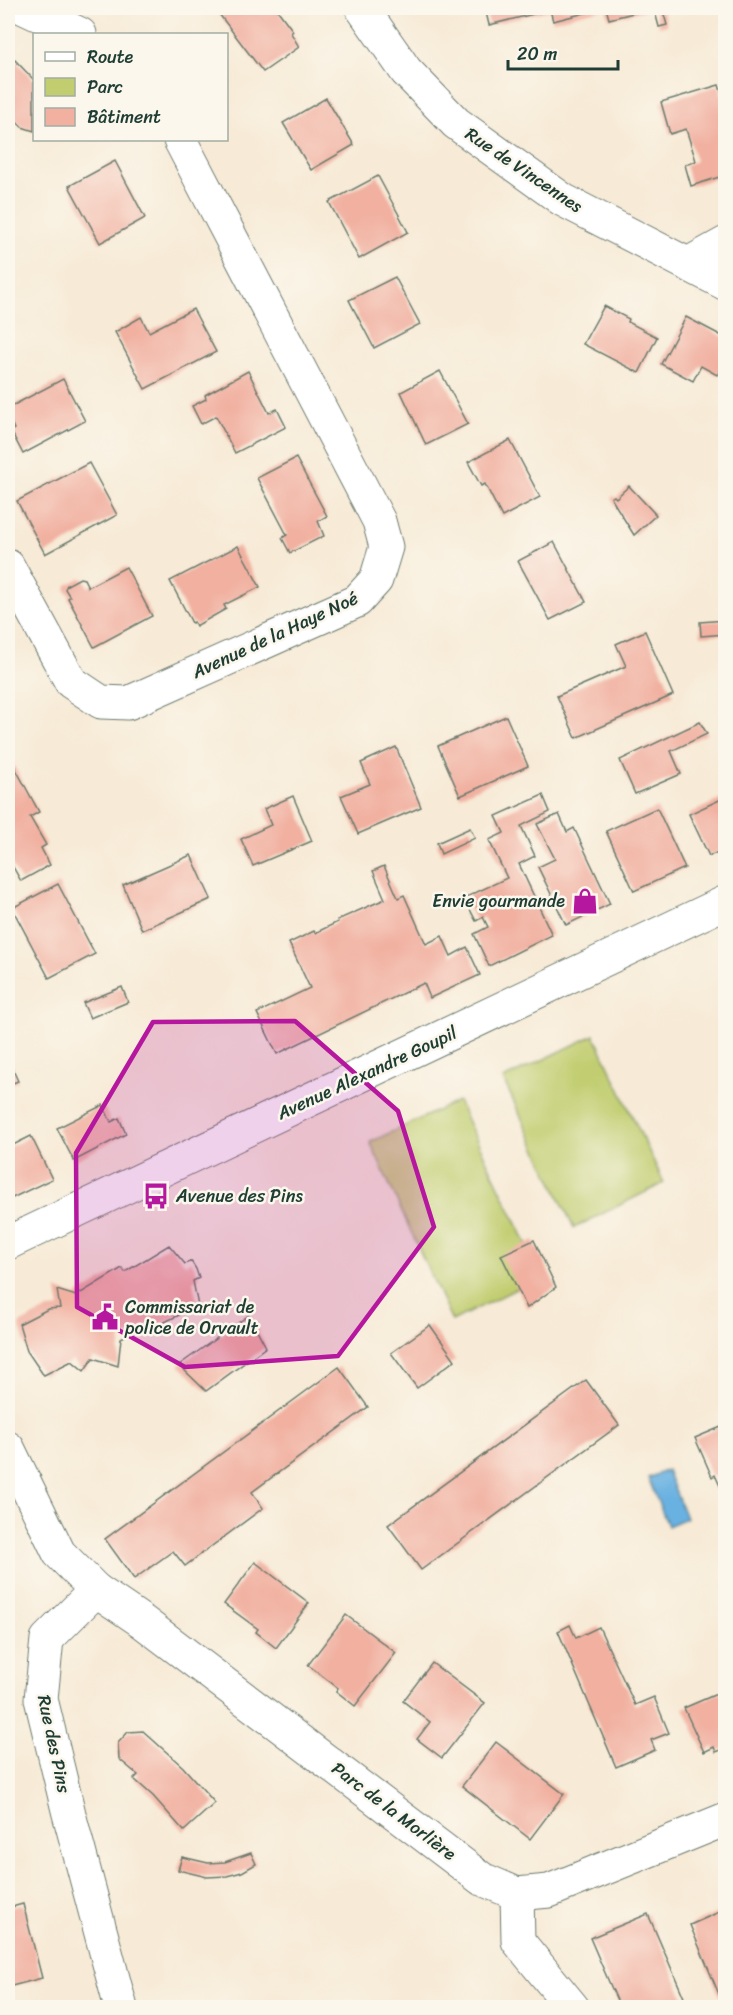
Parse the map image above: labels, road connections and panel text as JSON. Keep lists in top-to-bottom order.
{
  "streets": {
    "street": [
      "Rue de Vincennes",
      "Avenue de la Haye Noé",
      "Avenue Alexandre Goupil",
      "Rue des Pins",
      "Parc de la Morlière"
    ]
  },
  "crossings": [
    ["Rue des Pins", "Parc de la Morlière"]
  ],
  "places": {
    "shop": ["Envie gourmande"],
    "bus stop": ["Avenue des Pins"],
    "public building": ["Commissariat de police de Orvault"]
  },
  "legend": ["Route", "Parc", "Bâtiment"],
  "scale_bar": "20 m"
}
